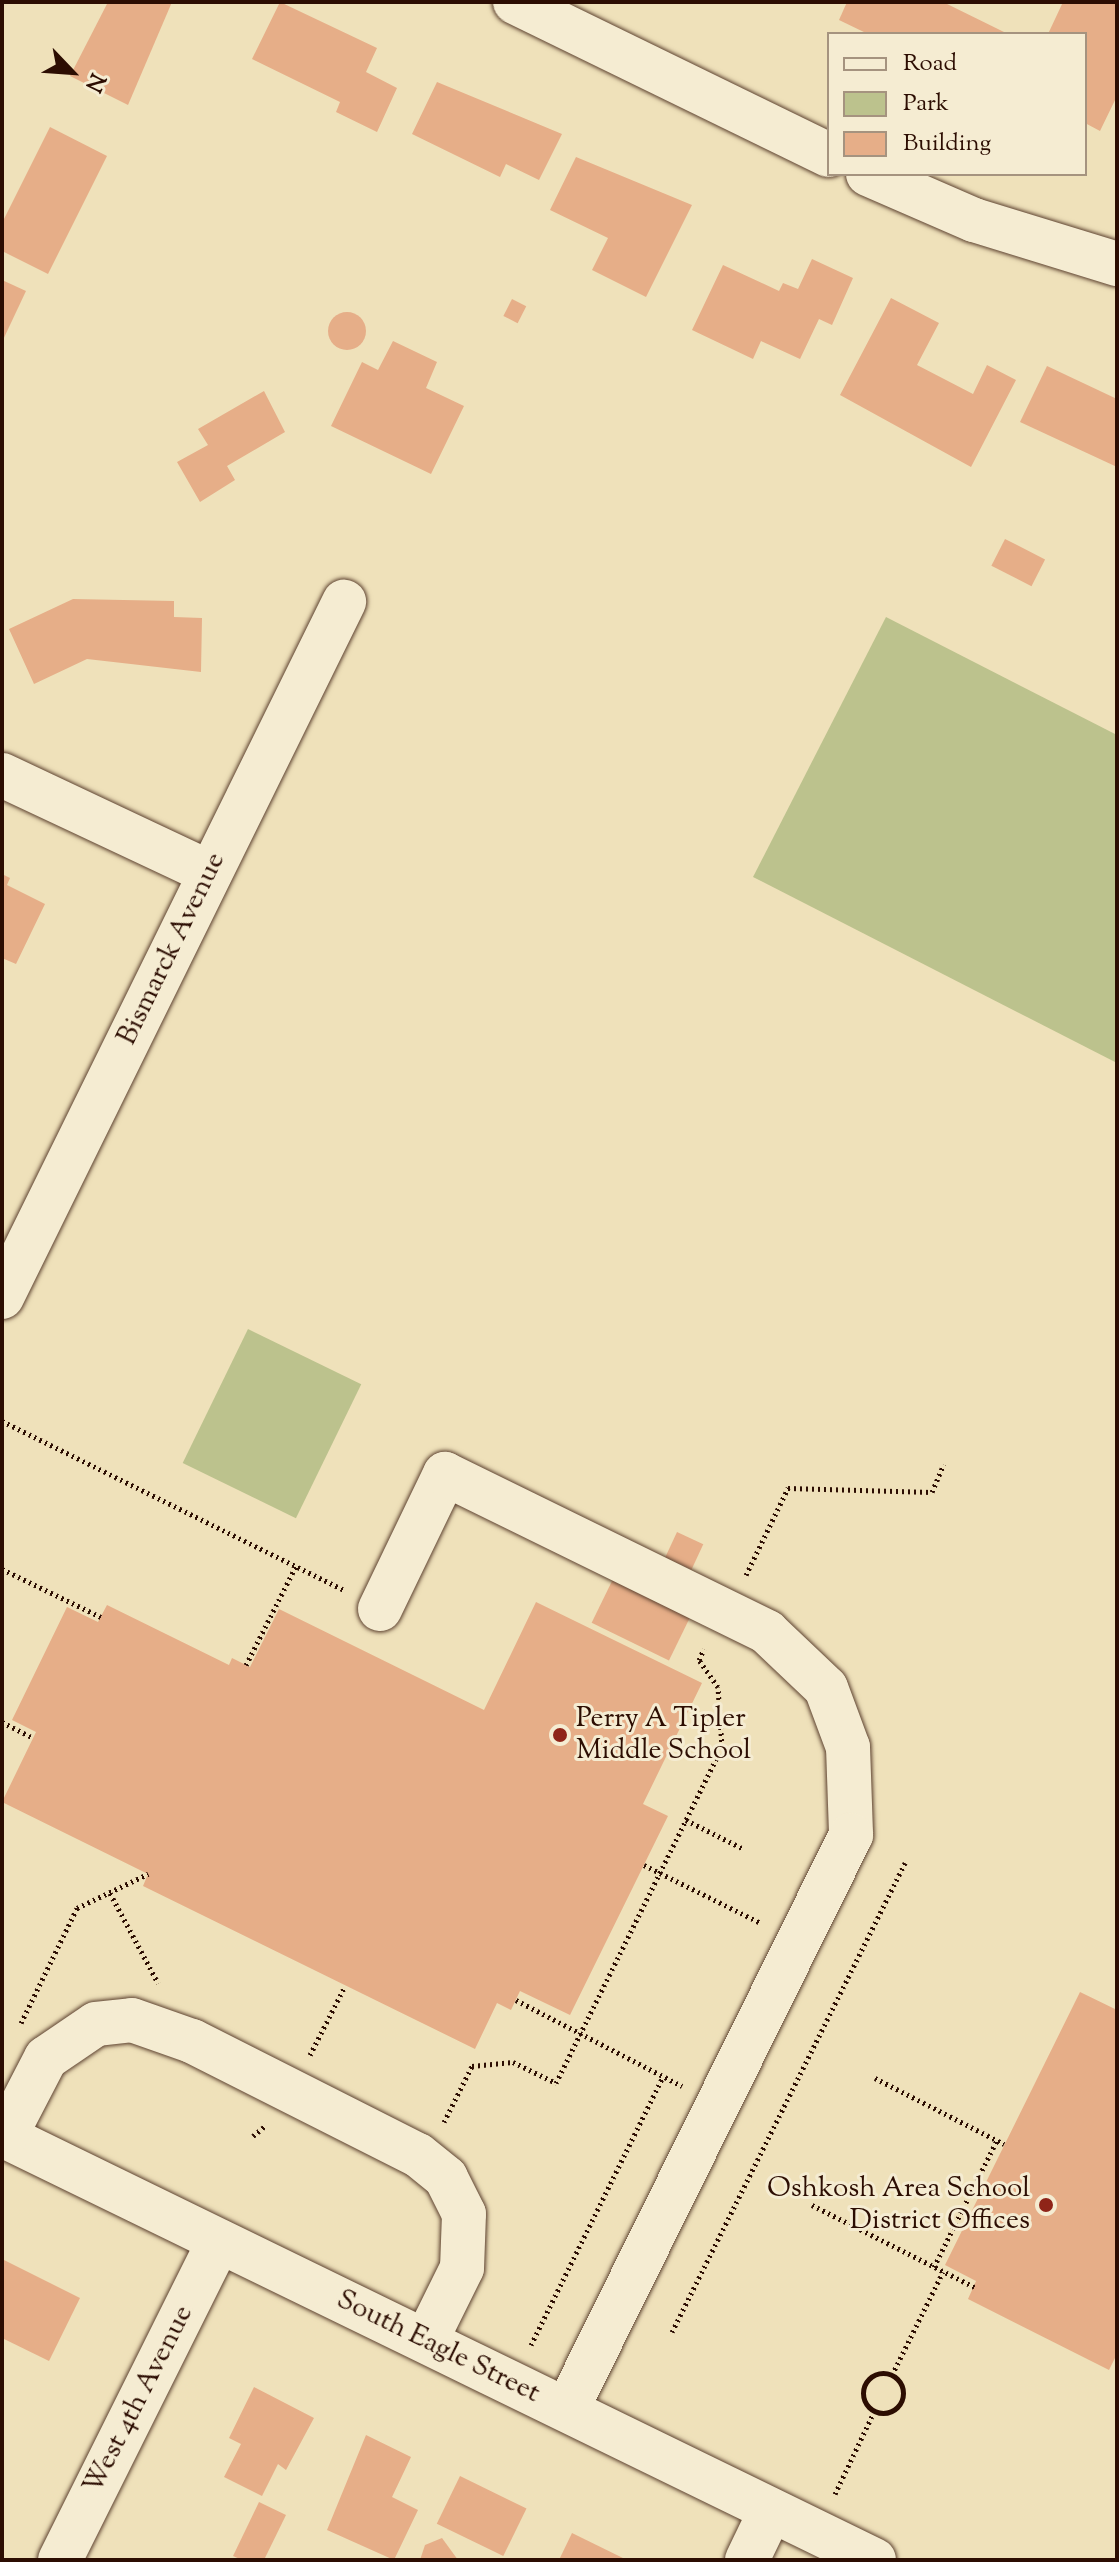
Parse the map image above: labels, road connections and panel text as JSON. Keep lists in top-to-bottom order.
{
  "streets": {
    "street": ["Bismarck Avenue", "South Eagle Street", "West 4th Avenue"]
  },
  "crossings": [
    ["South Eagle Street", "West 4th Avenue"]
  ],
  "places": ["Perry A Tipler Middle School", "Oshkosh Area School District Offices"],
  "legend": ["Road", "Park", "Building"],
  "north": "bottom right"
}
